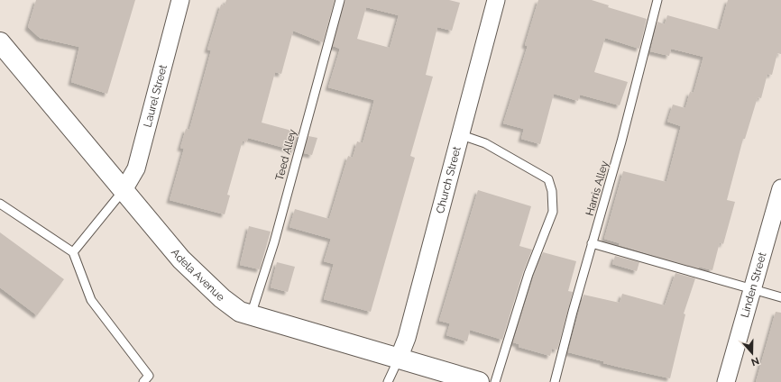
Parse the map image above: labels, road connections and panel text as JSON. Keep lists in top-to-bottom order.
{
  "streets": {
    "street": [
      "Laurel Street",
      "Church Street",
      "Adela Avenue",
      "Linden Street"
    ],
    "lane": ["Teed Alley", "Harris Alley"]
  },
  "crossings": [
    ["Laurel Street", "Adela Avenue"],
    ["Teed Alley", "Adela Avenue"],
    ["Church Street", "Adela Avenue"]
  ],
  "north": "bottom"
}
